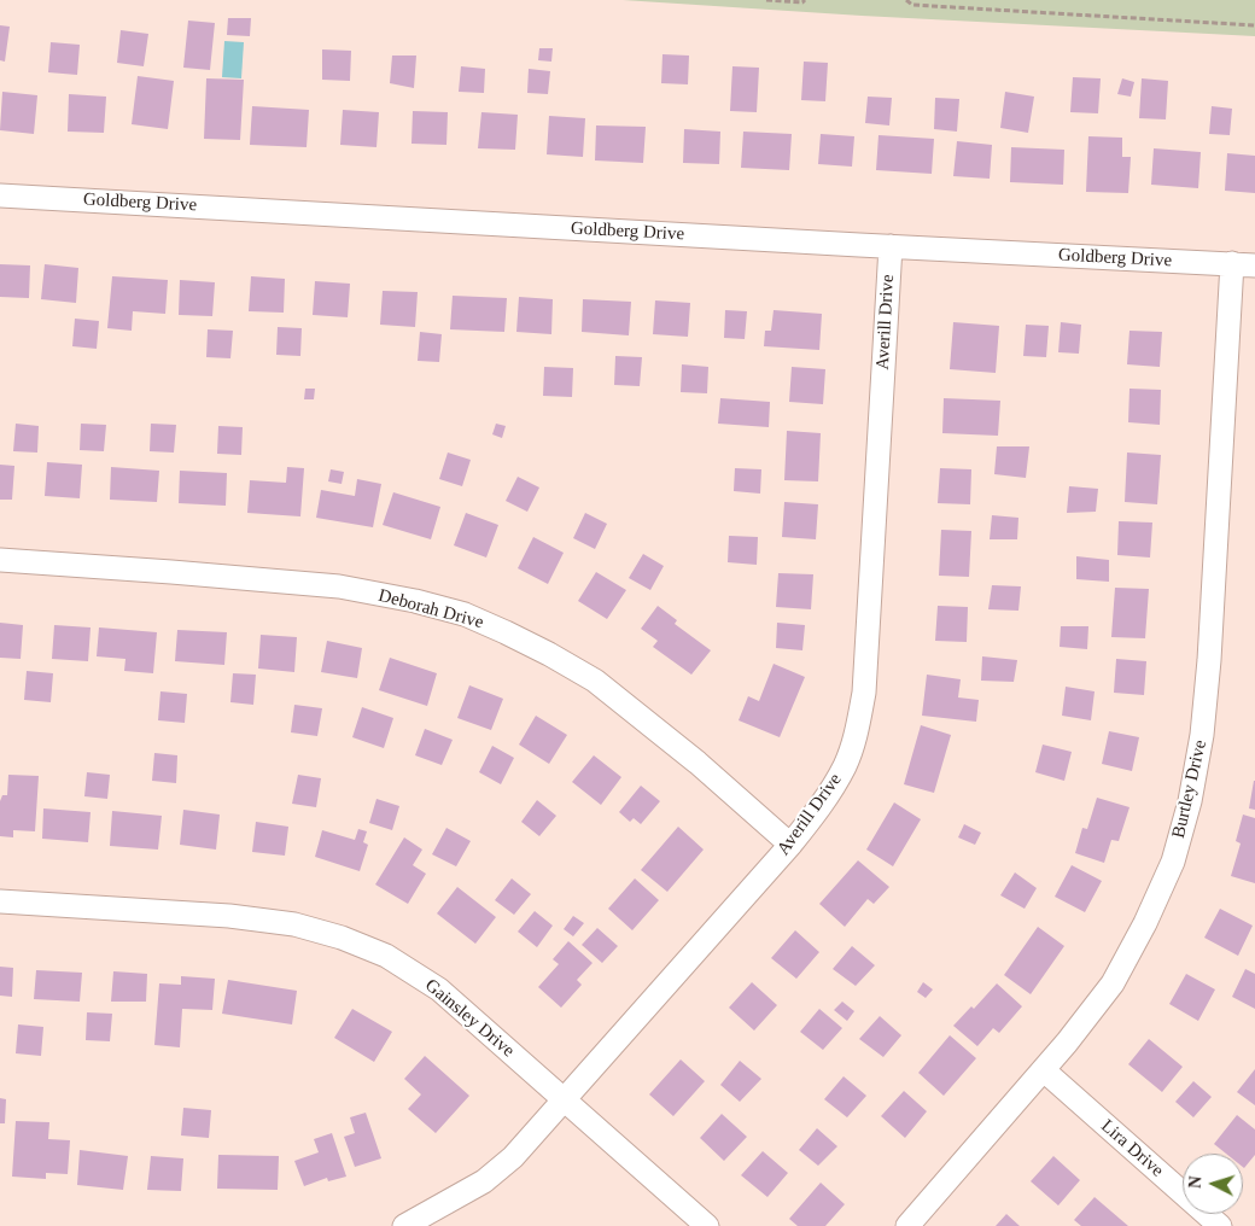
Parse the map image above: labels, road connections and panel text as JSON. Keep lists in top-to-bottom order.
{
  "streets": {
    "street": [
      "Goldberg Drive",
      "Averill Drive",
      "Deborah Drive",
      "Burtley Drive",
      "Gainsley Drive",
      "Lira Drive"
    ]
  },
  "crossings": [
    ["Goldberg Drive", "Averill Drive"],
    ["Goldberg Drive", "Burtley Drive"],
    ["Averill Drive", "Deborah Drive"],
    ["Averill Drive", "Gainsley Drive"],
    ["Burtley Drive", "Lira Drive"]
  ],
  "north": "left"
}
